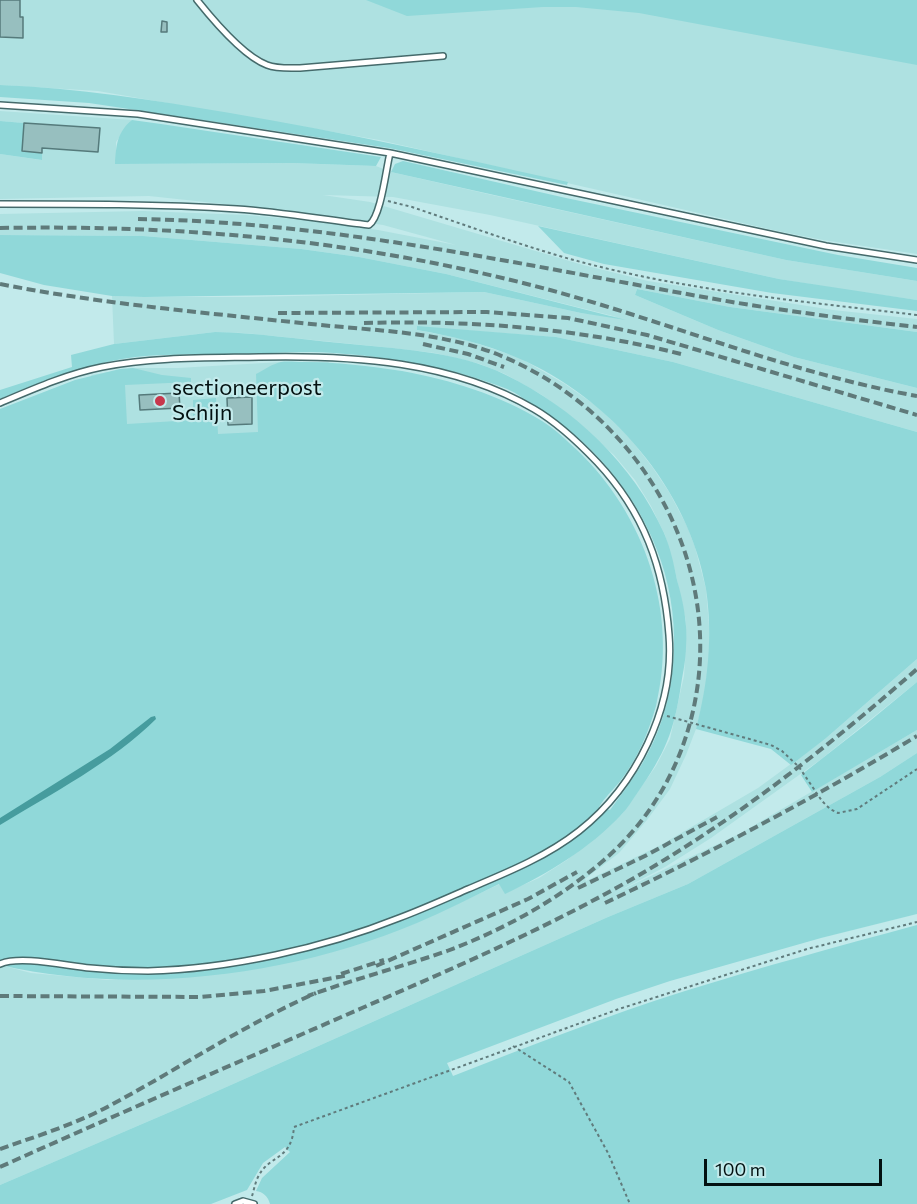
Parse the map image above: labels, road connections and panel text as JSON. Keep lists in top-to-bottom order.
{
  "places": ["sectioneerpost Schijn"],
  "scale_bar": "100 m"
}
